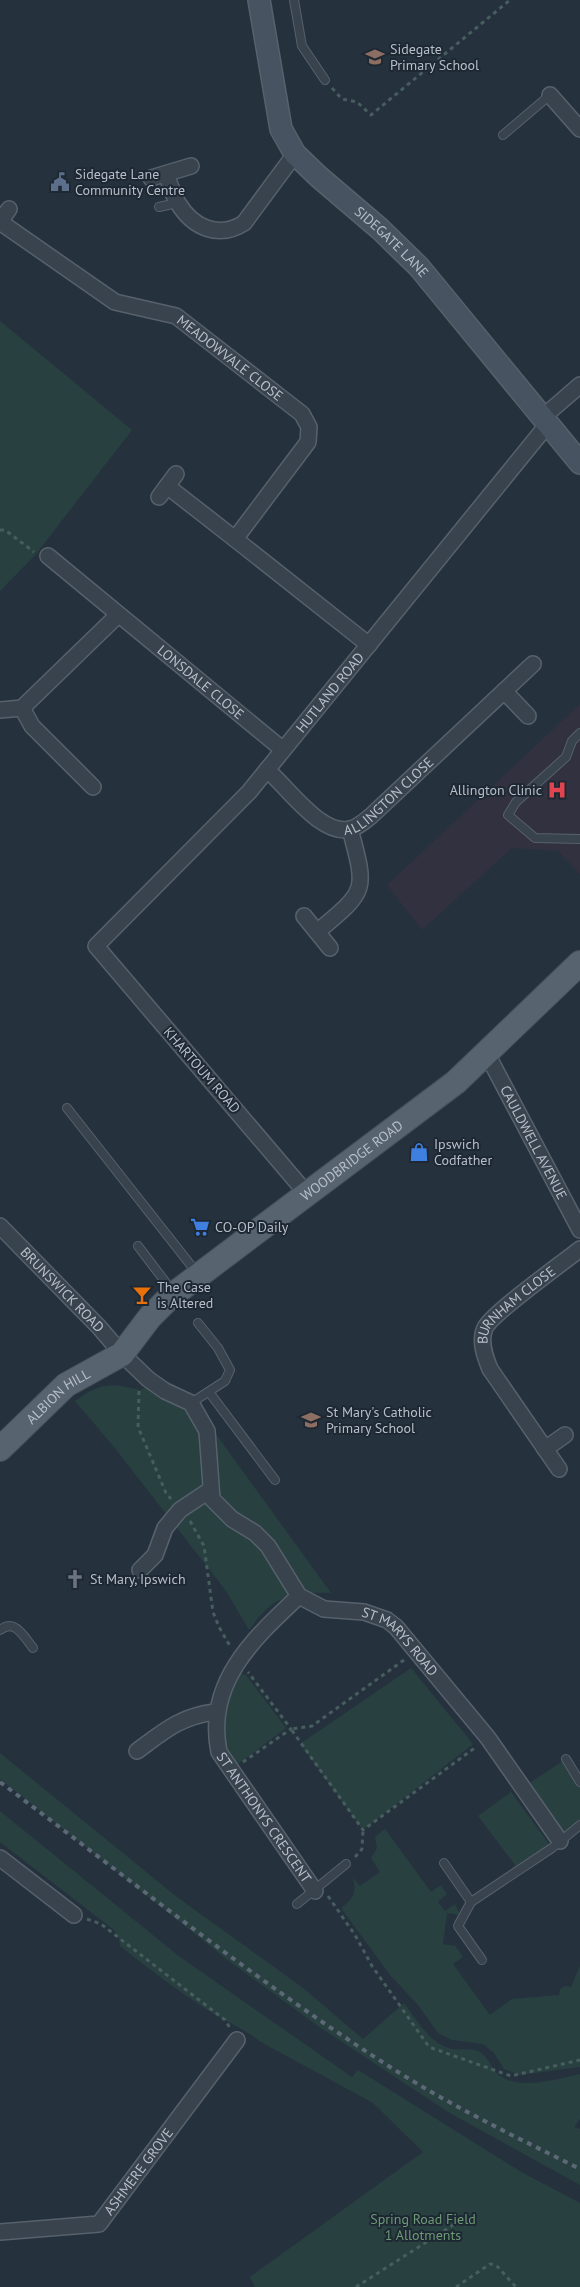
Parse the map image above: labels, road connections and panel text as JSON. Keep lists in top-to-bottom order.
{
  "streets": {
    "main road": ["WOODBRIDGE ROAD", "ALBION HILL"],
    "street": [
      "SIDEGATE LANE",
      "MEADOWVALE CLOSE",
      "LONSDALE CLOSE",
      "HUTLAND ROAD",
      "ALLINGTON CLOSE",
      "KHARTOUM ROAD",
      "CAULDWELL AVENUE",
      "BRUNSWICK ROAD",
      "BURNHAM CLOSE",
      "ST MARYS ROAD",
      "ST ANTHONYS CRESCENT",
      "ASHMERE GROVE"
    ]
  },
  "crossings": [
    ["SIDEGATE LANE", "HUTLAND ROAD"],
    ["LONSDALE CLOSE", "HUTLAND ROAD"],
    ["HUTLAND ROAD", "ALLINGTON CLOSE"],
    ["HUTLAND ROAD", "KHARTOUM ROAD"],
    ["KHARTOUM ROAD", "WOODBRIDGE ROAD"],
    ["CAULDWELL AVENUE", "WOODBRIDGE ROAD"],
    ["WOODBRIDGE ROAD", "BRUNSWICK ROAD"],
    ["WOODBRIDGE ROAD", "ALBION HILL"],
    ["BRUNSWICK ROAD", "ALBION HILL"],
    ["ST MARYS ROAD", "ST ANTHONYS CRESCENT"]
  ],
  "parks": ["Spring Road Field 1 Allotments"],
  "places": {
    "school or university": ["Sidegate Primary School", "St Mary's Catholic Primary School"],
    "public building": ["Sidegate Lane Community Centre"],
    "hospital": ["Allington Clinic"],
    "shop": ["Ipswich Codfather"],
    "supermarket": ["CO-OP Daily"],
    "bar": ["The Case is Altered"],
    "church": ["St Mary, Ipswich"]
  }
}
